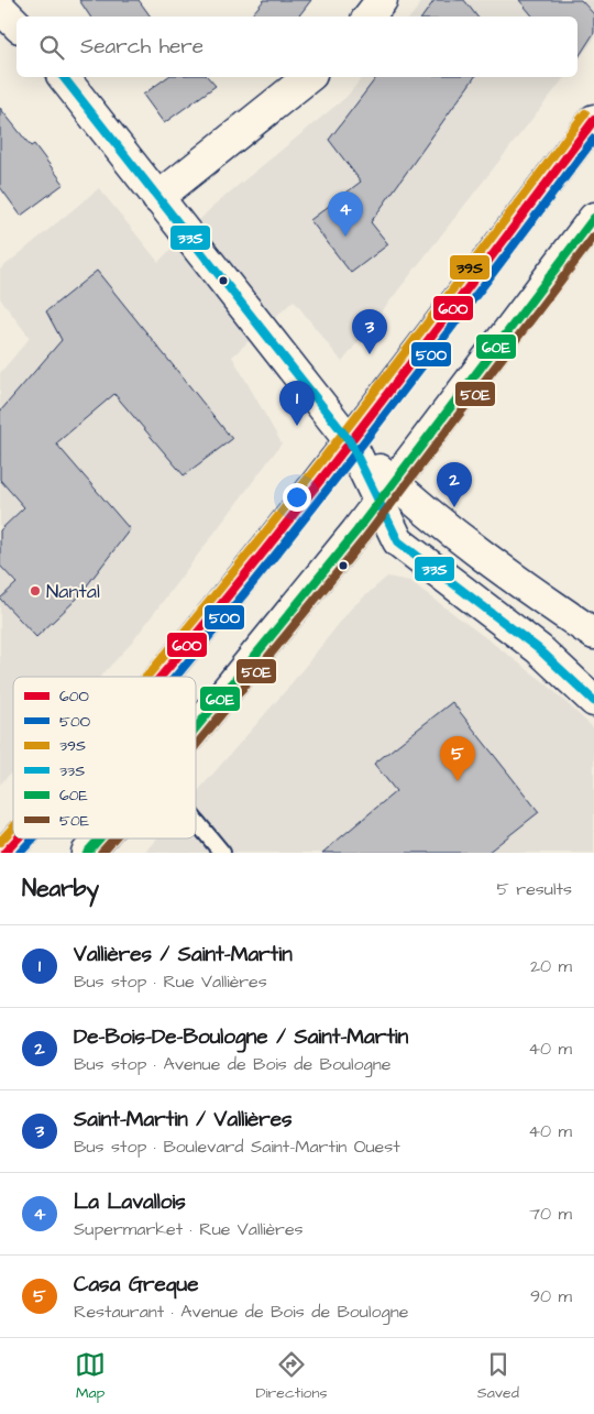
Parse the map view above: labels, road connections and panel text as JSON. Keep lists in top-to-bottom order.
{
  "places": ["Nantal"],
  "lines": [
    "transit line 33S",
    "transit line 39S",
    "transit line 60O",
    "transit line 50O",
    "transit line 60E",
    "transit line 50E"
  ],
  "legend": [
    "60O",
    "50O",
    "39S",
    "33S",
    "60E",
    "50E"
  ],
  "page": {
    "search": "Search here",
    "pins": [
      "4",
      "3",
      "1",
      "2",
      "5"
    ],
    "heading": ["Nearby", "5 results"],
    "list": [
      {
        "mark": "1",
        "name": "Vallières / Saint-Martin",
        "note": "Bus stop · Rue Vallières",
        "value": "20 m"
      },
      {
        "mark": "2",
        "name": "De-Bois-De-Boulogne / Saint-Martin",
        "note": "Bus stop · Avenue de Bois de Boulogne",
        "value": "40 m"
      },
      {
        "mark": "3",
        "name": "Saint-Martin / Vallières",
        "note": "Bus stop · Boulevard Saint-Martin Ouest",
        "value": "40 m"
      },
      {
        "mark": "4",
        "name": "La Lavallois",
        "note": "Supermarket · Rue Vallières",
        "value": "70 m"
      },
      {
        "mark": "5",
        "name": "Casa Greque",
        "note": "Restaurant · Avenue de Bois de Boulogne",
        "value": "90 m"
      }
    ],
    "nav": ["Map", "Directions", "Saved"]
  }
}
